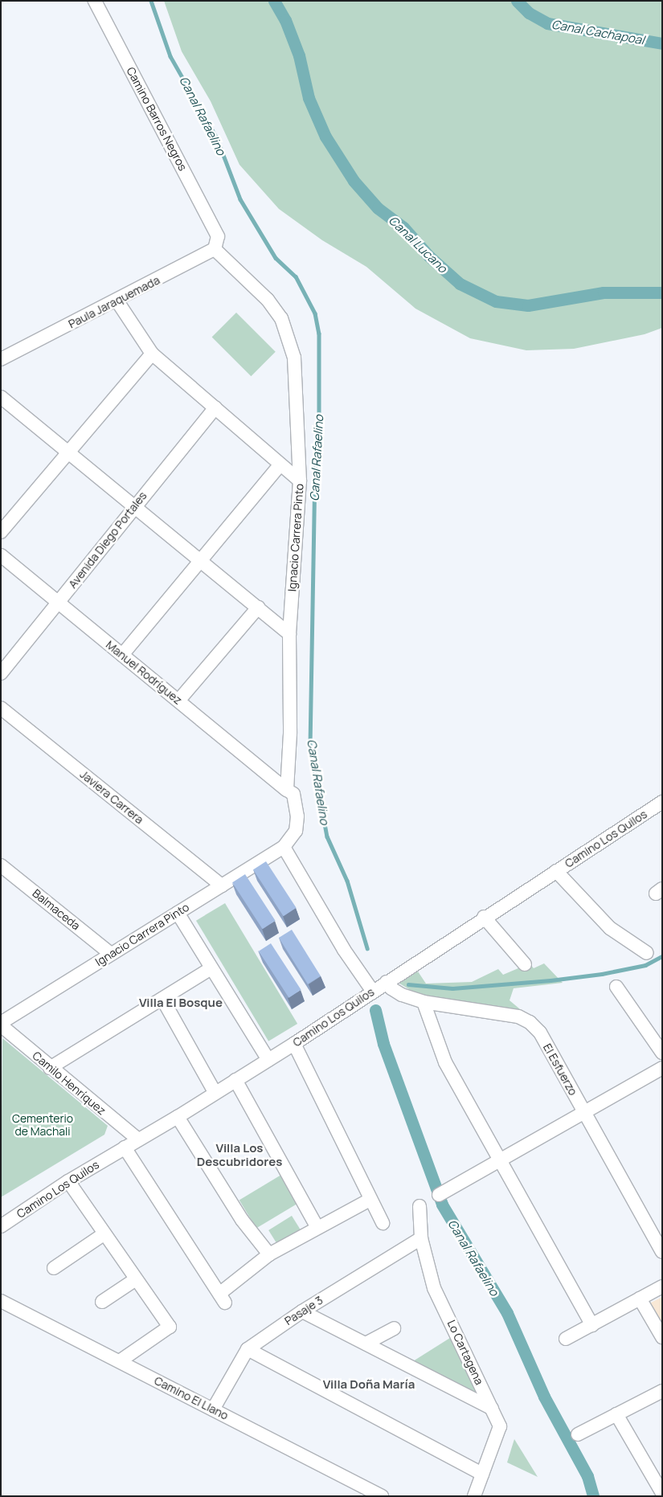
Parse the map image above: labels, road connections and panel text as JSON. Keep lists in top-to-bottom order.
{
  "streets": {
    "street": [
      "Camino Barros Negros",
      "Paula Jaraquemada",
      "Ignacio Carrera Pinto",
      "Avenida Diego Portales",
      "Manuel Rodríguez",
      "Javiera Carrera",
      "Camino Los Quilos",
      "Balmaceda",
      "El Esfuerzo",
      "Camilo Henríquez",
      "Pasaje 3",
      "Lo Cartagena",
      "Camino El Llano"
    ]
  },
  "crossings": [
    ["Camino Barros Negros", "Paula Jaraquemada"],
    ["Camino Barros Negros", "Ignacio Carrera Pinto"],
    ["Paula Jaraquemada", "Ignacio Carrera Pinto"],
    ["Ignacio Carrera Pinto", "Manuel Rodríguez"],
    ["Ignacio Carrera Pinto", "Javiera Carrera"],
    ["Ignacio Carrera Pinto", "Balmaceda"],
    ["Ignacio Carrera Pinto", "Camilo Henríquez"],
    ["Avenida Diego Portales", "Manuel Rodríguez"],
    ["Camino Los Quilos", "El Esfuerzo"],
    ["Camino Los Quilos", "Camilo Henríquez"],
    ["Pasaje 3", "Lo Cartagena"],
    ["Pasaje 3", "Camino El Llano"]
  ],
  "districts": ["Villa El Bosque", "Villa Los Descubridores", "Villa Doña María"],
  "water": ["Canal Cachapoal", "Canal Rafaelino", "Canal Lucano"],
  "parks": ["Cementerio de Machali"]
}
